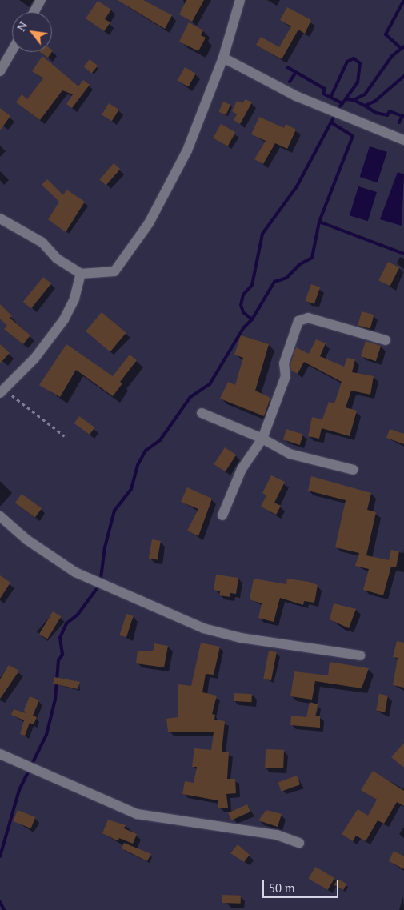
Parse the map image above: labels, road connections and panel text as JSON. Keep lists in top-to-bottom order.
{
  "scale_bar": "50 m",
  "north": "top left"
}
